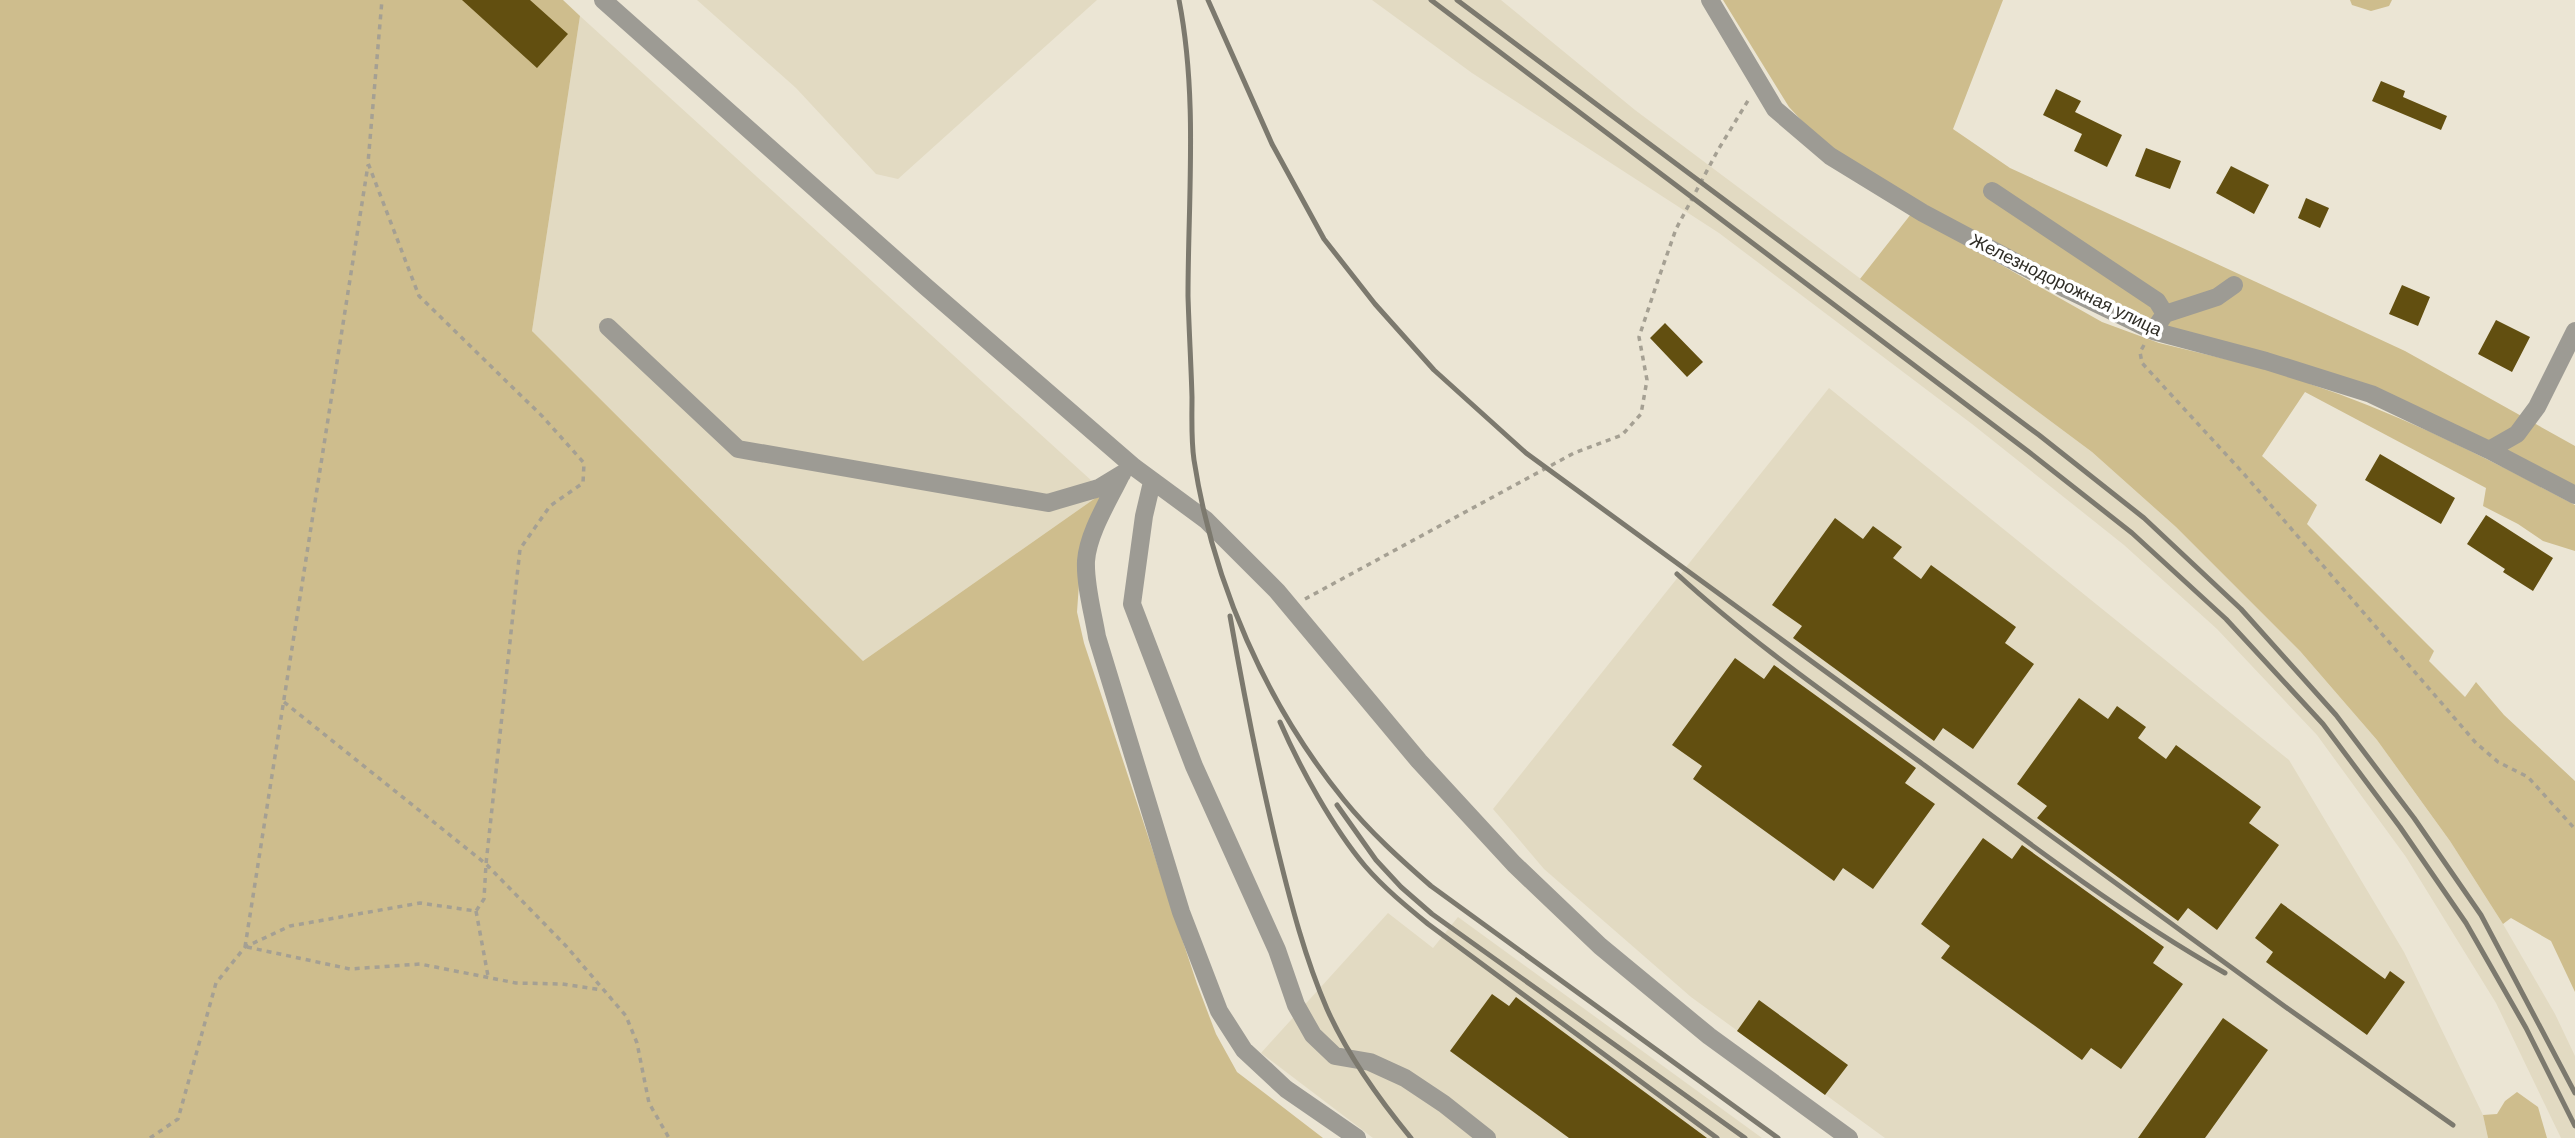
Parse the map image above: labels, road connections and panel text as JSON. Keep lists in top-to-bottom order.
{
  "streets": {
    "street": ["Железнодорожная улица"]
  }
}
